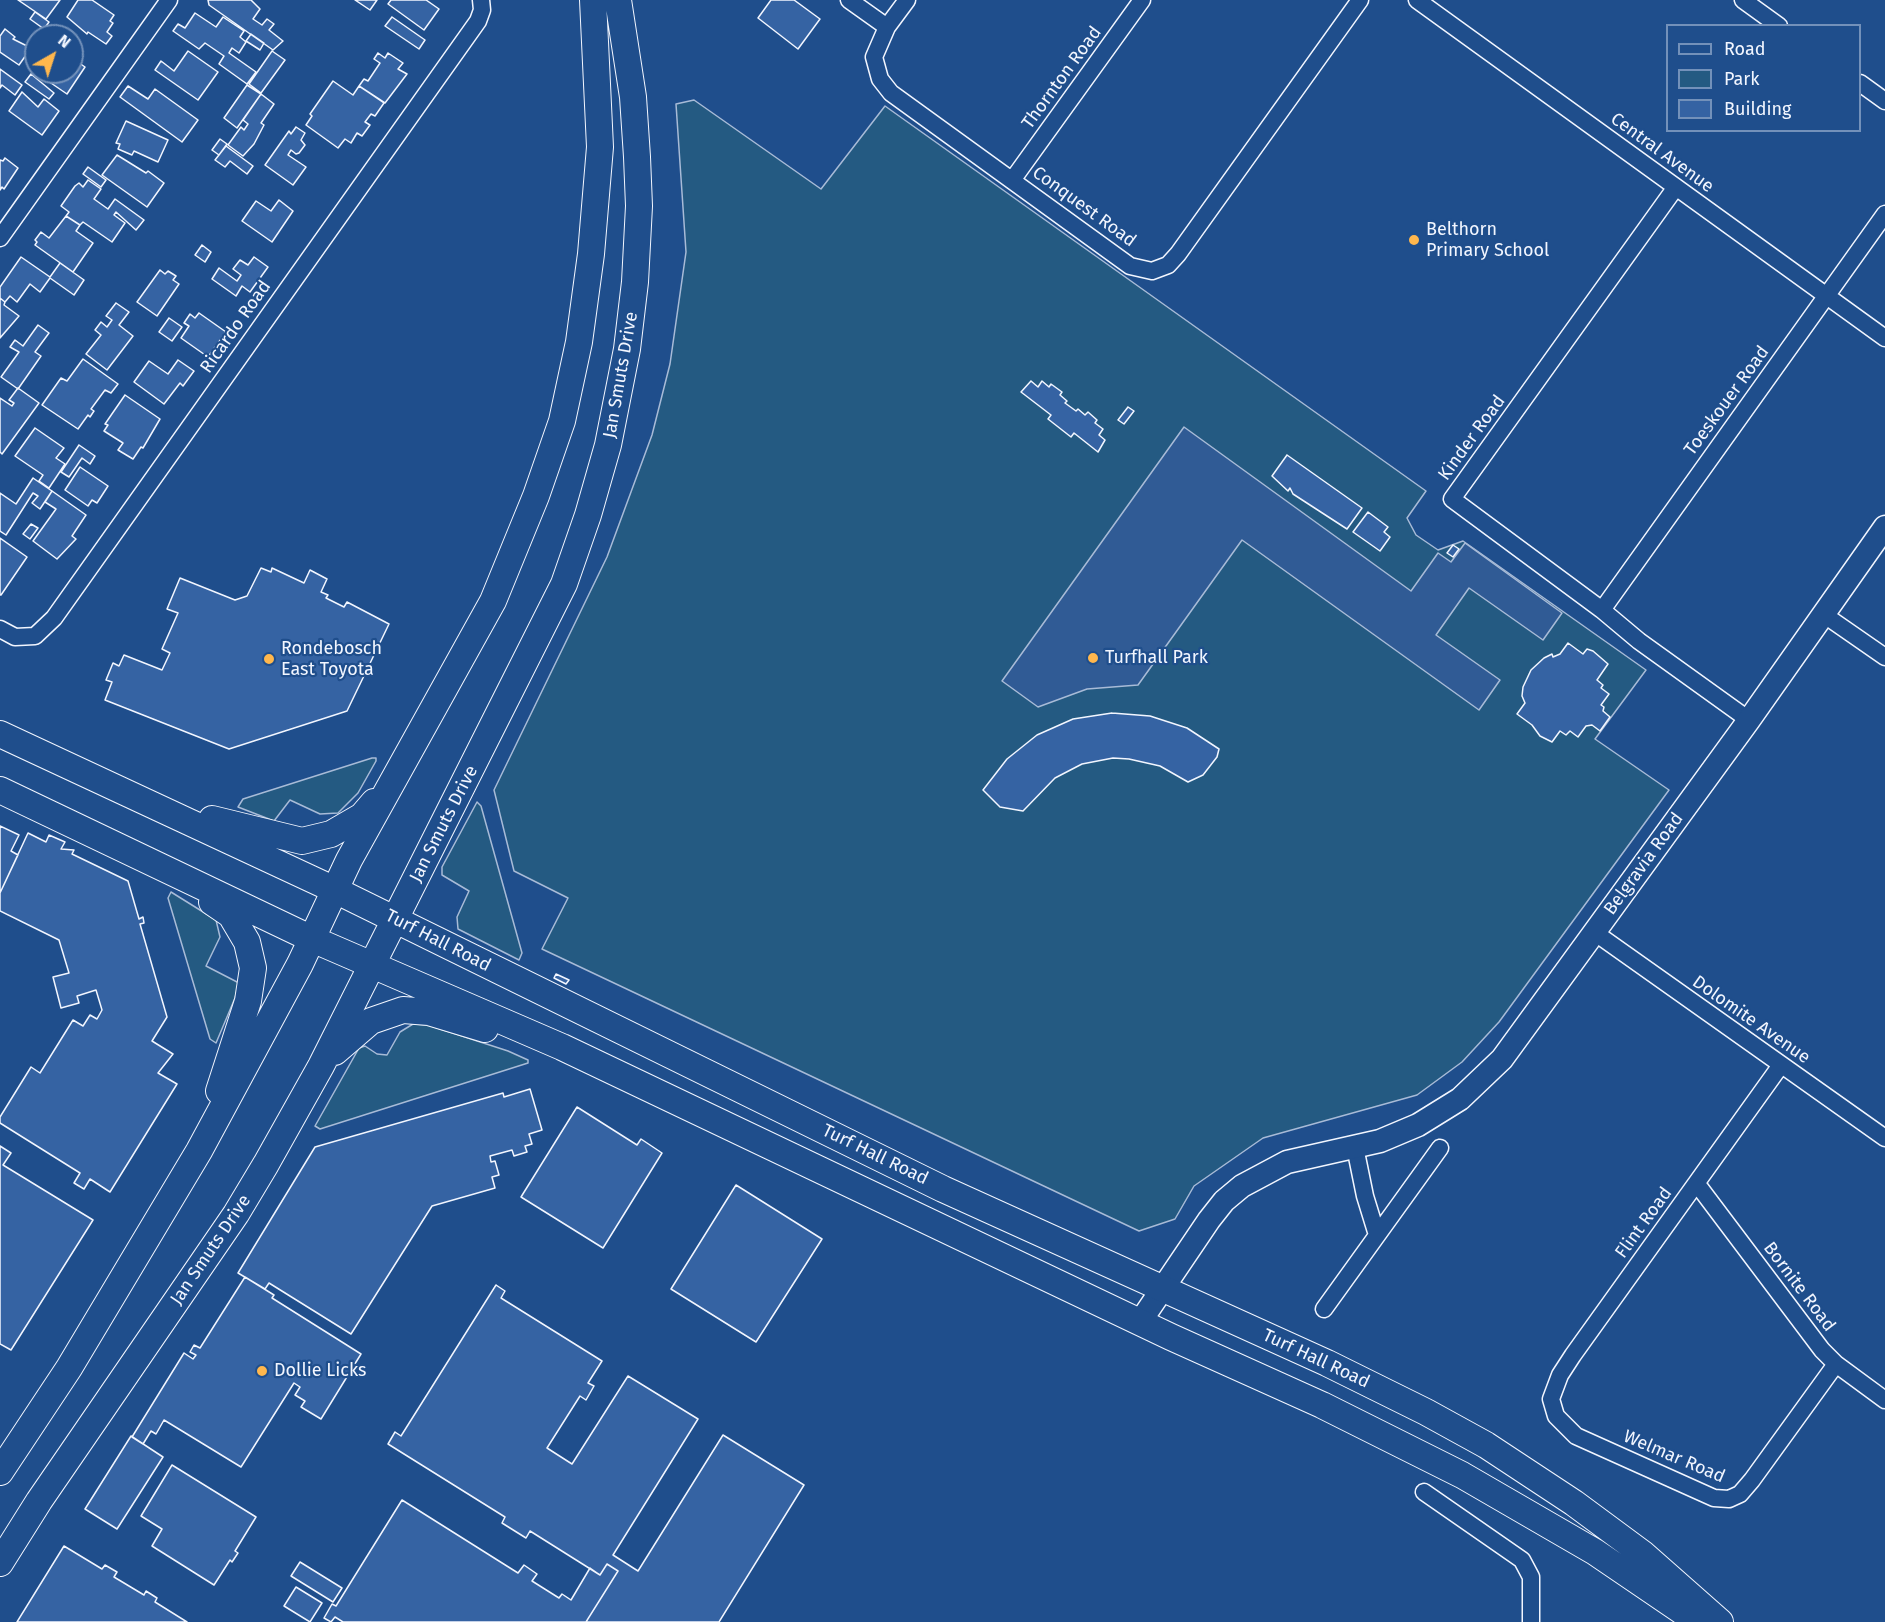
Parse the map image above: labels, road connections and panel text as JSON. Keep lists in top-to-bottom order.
{
  "streets": {
    "main road": ["Jan Smuts Drive", "Turf Hall Road"],
    "street": [
      "Thornton Road",
      "Central Avenue",
      "Conquest Road",
      "Ricardo Road",
      "Toeskouer Road",
      "Kinder Road",
      "Belgravia Road",
      "Dolomite Avenue",
      "Flint Road",
      "Bornite Road",
      "Welmar Road"
    ]
  },
  "crossings": [
    ["Thornton Road", "Conquest Road"],
    ["Central Avenue", "Toeskouer Road"],
    ["Central Avenue", "Kinder Road"],
    ["Jan Smuts Drive", "Turf Hall Road"],
    ["Toeskouer Road", "Kinder Road"],
    ["Kinder Road", "Belgravia Road"],
    ["Belgravia Road", "Turf Hall Road"],
    ["Belgravia Road", "Dolomite Avenue"],
    ["Dolomite Avenue", "Flint Road"],
    ["Flint Road", "Bornite Road"],
    ["Flint Road", "Welmar Road"],
    ["Bornite Road", "Welmar Road"]
  ],
  "places": [
    "Belthorn Primary School",
    "Turfhall Park",
    "Rondebosch East Toyota",
    "Dollie Licks"
  ],
  "legend": ["Road", "Park", "Building"],
  "north": "top right"
}
